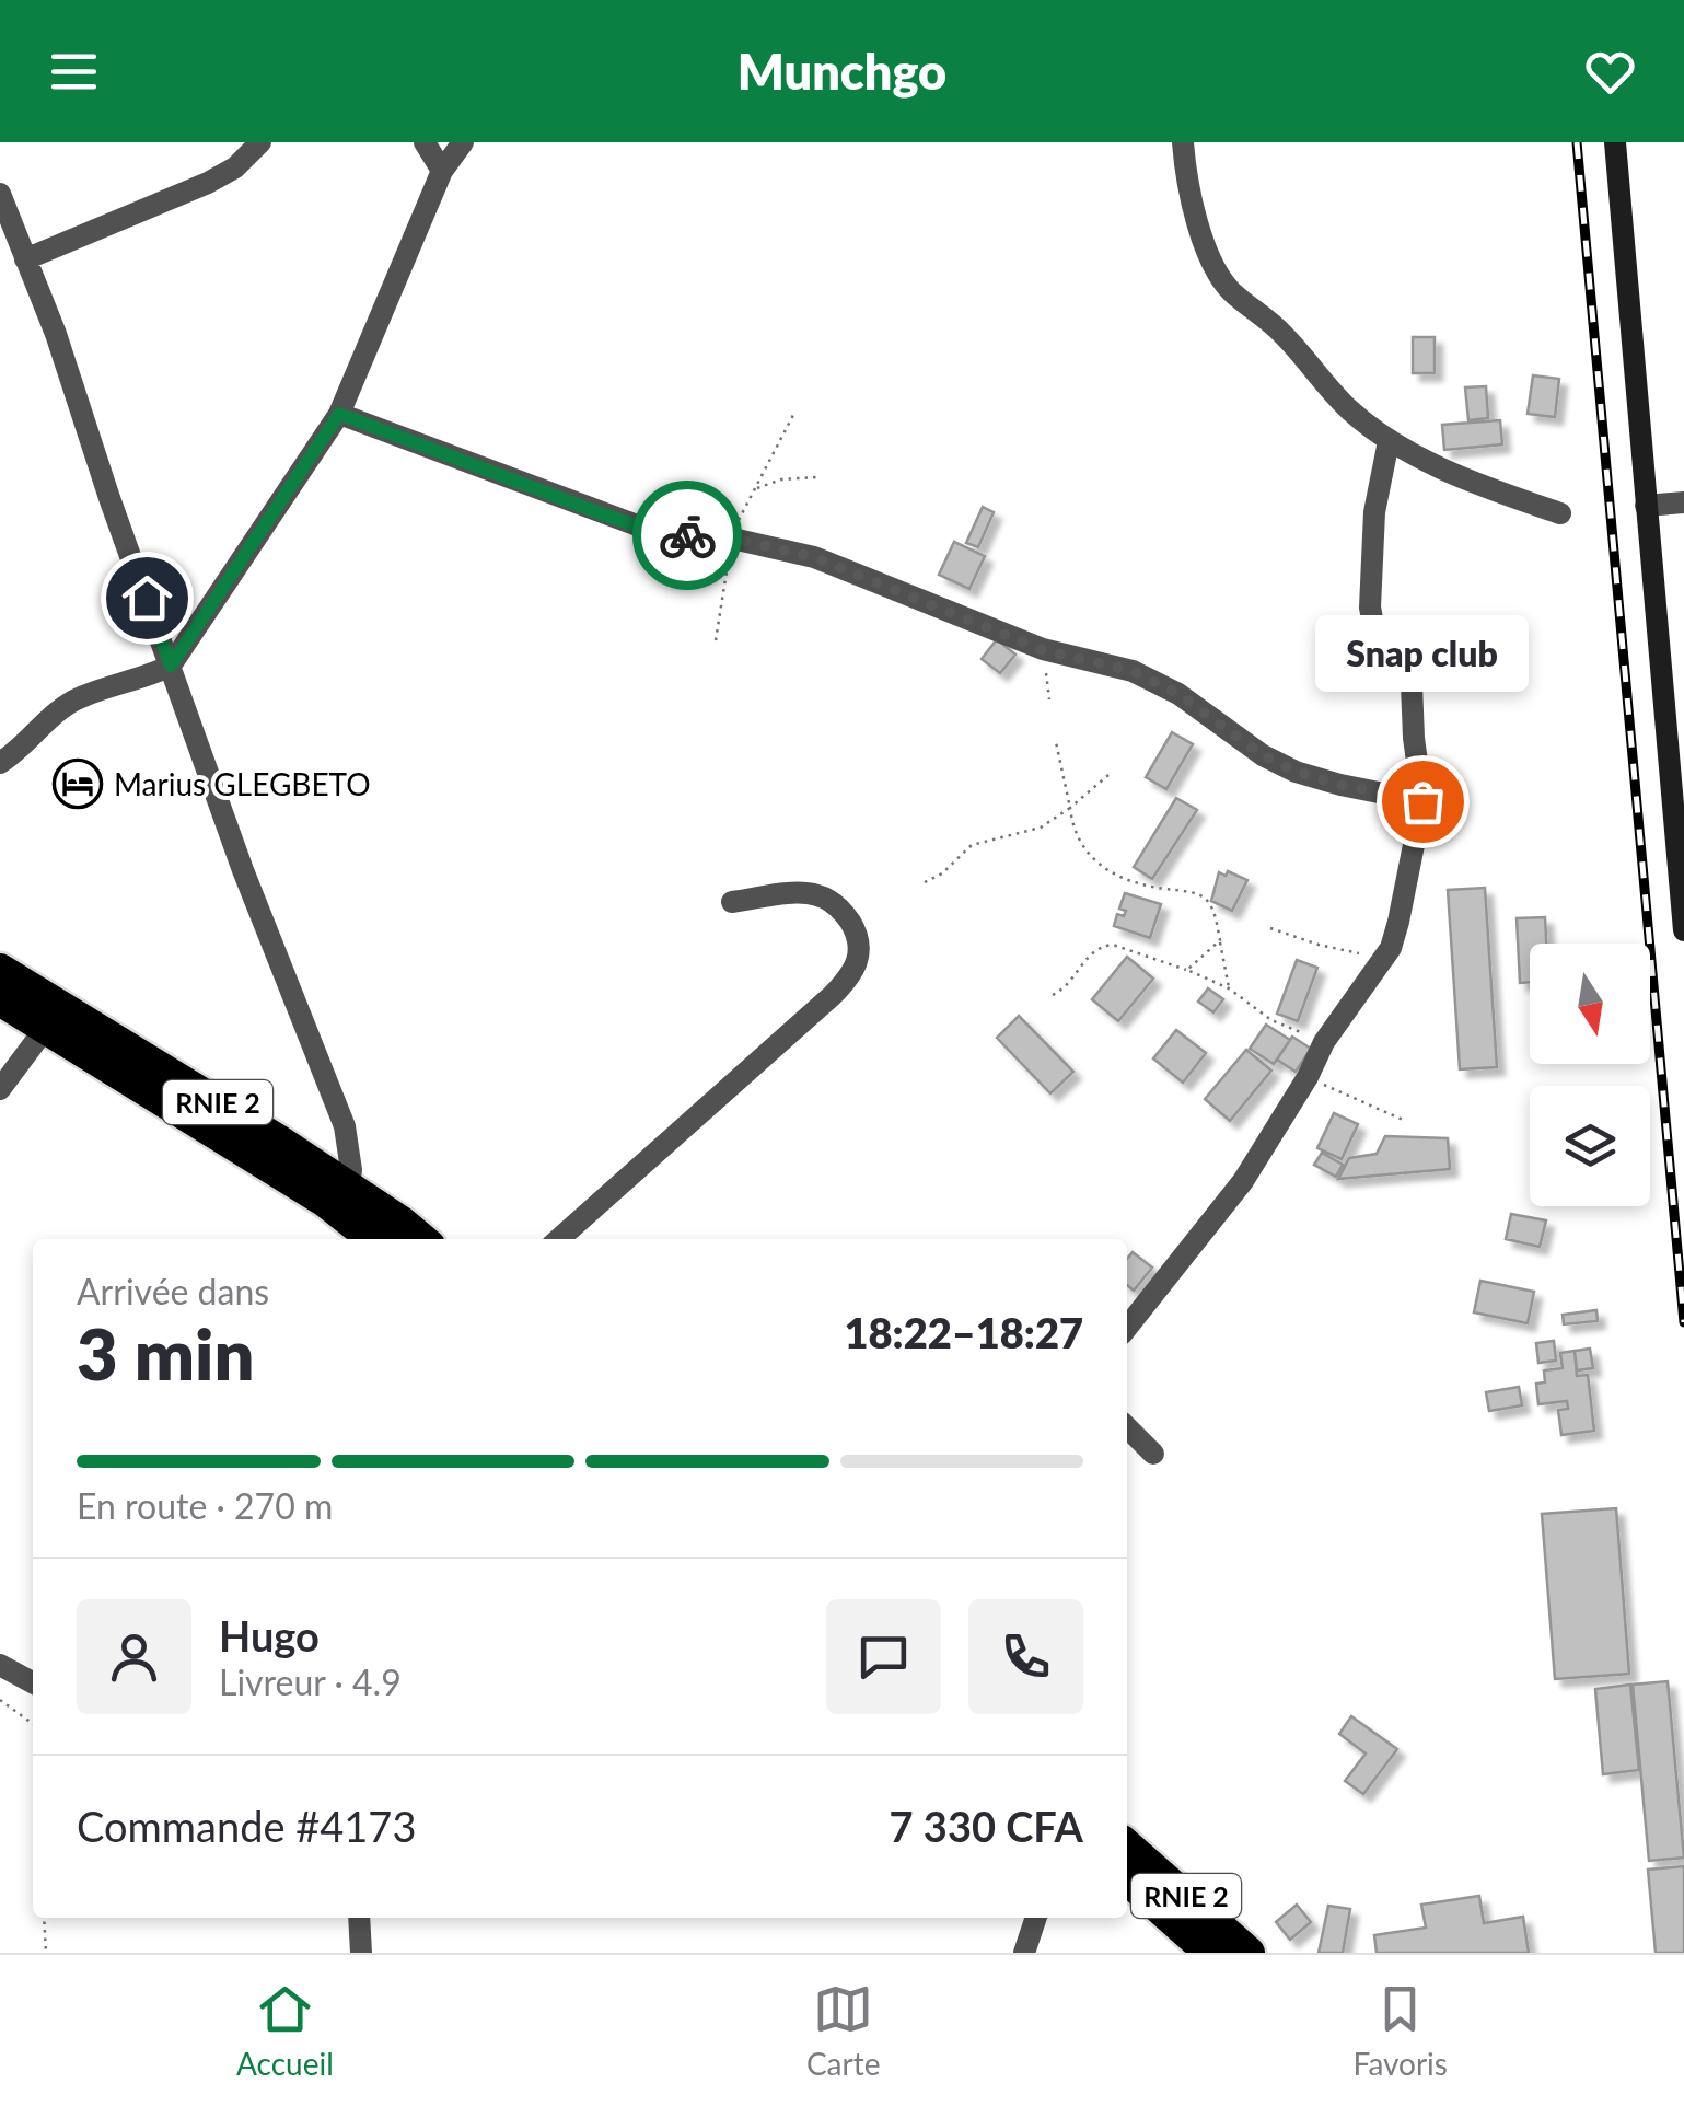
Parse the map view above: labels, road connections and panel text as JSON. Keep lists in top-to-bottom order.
{
  "streets": {
    "highway": ["RNIE 2"]
  },
  "places": {
    "hotel": ["Marius GLEGBETO"],
    "other": ["Snap club"]
  },
  "north": "bottom",
  "page": {
    "header": "Munchgo",
    "bubble": "Snap club",
    "heading": ["3 min", "Arrivée dans", "18:22–18:27"],
    "panel": [
      "Hugo",
      "Livreur · 4.9",
      "Commande #4173",
      "7 330 CFA"
    ],
    "bar": "En route · 270 m",
    "tabs": ["Accueil", "Carte", "Favoris"]
  }
}
